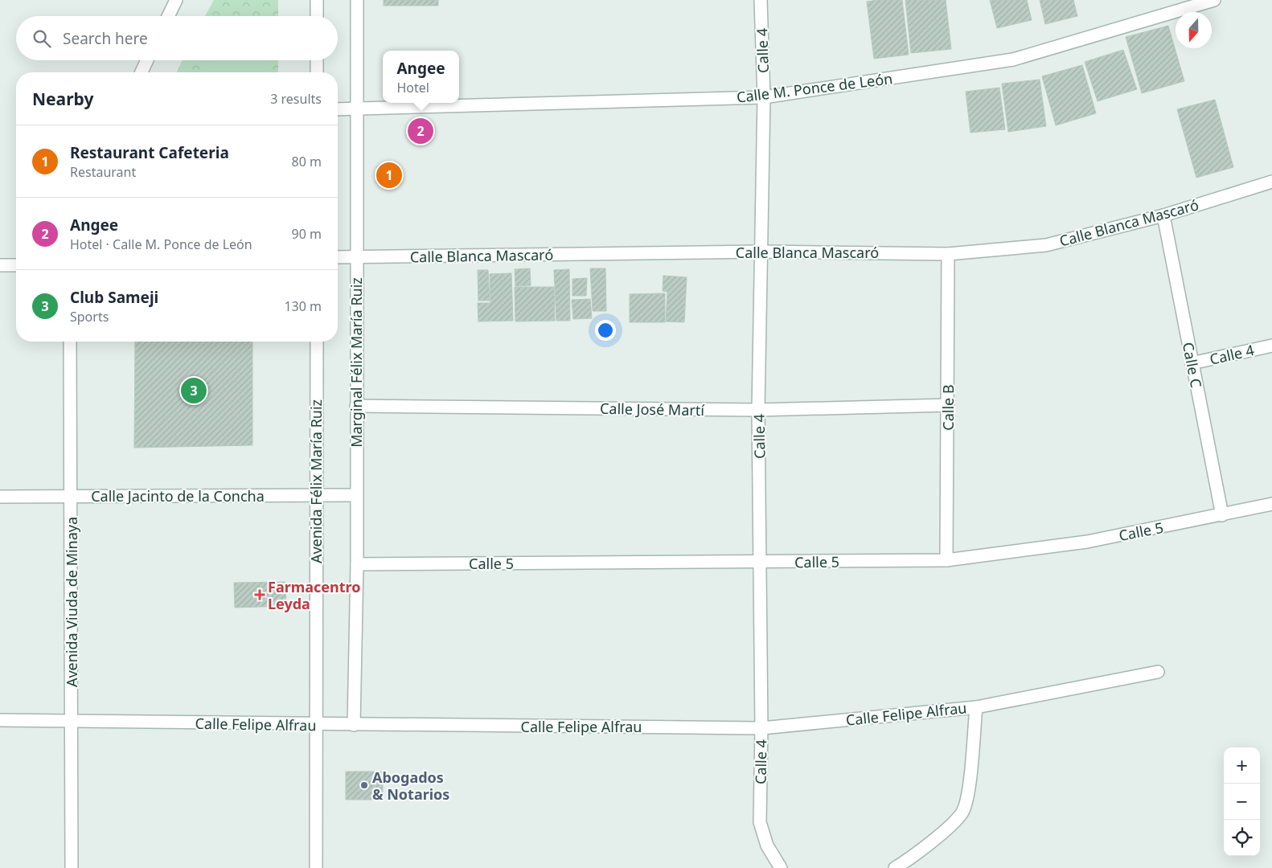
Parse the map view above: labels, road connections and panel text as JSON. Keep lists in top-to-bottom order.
{
  "streets": {
    "street": [
      "Calle 4",
      "Calle M. Ponce de León",
      "Calle Blanca Mascaró",
      "Marginal Félix María Ruiz",
      "Calle C",
      "Calle B",
      "Calle José Martí",
      "Avenida Félix María Ruiz",
      "Calle Jacinto de la Concha",
      "Calle 5",
      "Avenida Viuda de Minaya",
      "Calle Felipe Alfrau"
    ]
  },
  "crossings": [
    ["Calle 4", "Calle M. Ponce de León"],
    ["Calle 4", "Calle Blanca Mascaró"],
    ["Calle 4", "Calle C"],
    ["Calle 4", "Calle José Martí"],
    ["Calle 4", "Calle 5"],
    ["Calle 4", "Calle Felipe Alfrau"],
    ["Calle M. Ponce de León", "Marginal Félix María Ruiz"],
    ["Calle Blanca Mascaró", "Marginal Félix María Ruiz"],
    ["Calle Blanca Mascaró", "Calle C"],
    ["Calle Blanca Mascaró", "Calle B"],
    ["Marginal Félix María Ruiz", "Calle José Martí"],
    ["Marginal Félix María Ruiz", "Calle Jacinto de la Concha"],
    ["Marginal Félix María Ruiz", "Calle 5"],
    ["Marginal Félix María Ruiz", "Calle Felipe Alfrau"],
    ["Calle C", "Calle 5"],
    ["Calle B", "Calle José Martí"],
    ["Calle B", "Calle 5"],
    ["Avenida Félix María Ruiz", "Calle Jacinto de la Concha"],
    ["Avenida Félix María Ruiz", "Calle Felipe Alfrau"],
    ["Calle Jacinto de la Concha", "Avenida Viuda de Minaya"],
    ["Avenida Viuda de Minaya", "Calle Felipe Alfrau"]
  ],
  "places": {
    "health": ["Farmacentro Leyda"],
    "other": ["Abogados & Notarios"]
  },
  "north": "bottom",
  "page": {
    "search": "Search here",
    "popup": ["Angee", "Hotel"],
    "heading": ["Nearby", "3 results"],
    "pins": ["2", "1", "3"],
    "list": [
      {
        "mark": "1",
        "name": "Restaurant Cafeteria",
        "note": "Restaurant",
        "value": "80 m"
      },
      {
        "mark": "2",
        "name": "Angee",
        "note": "Hotel · Calle M. Ponce de León",
        "value": "90 m"
      },
      {
        "mark": "3",
        "name": "Club Sameji",
        "note": "Sports",
        "value": "130 m"
      }
    ],
    "map_buttons": ["+", "−"]
  }
}
